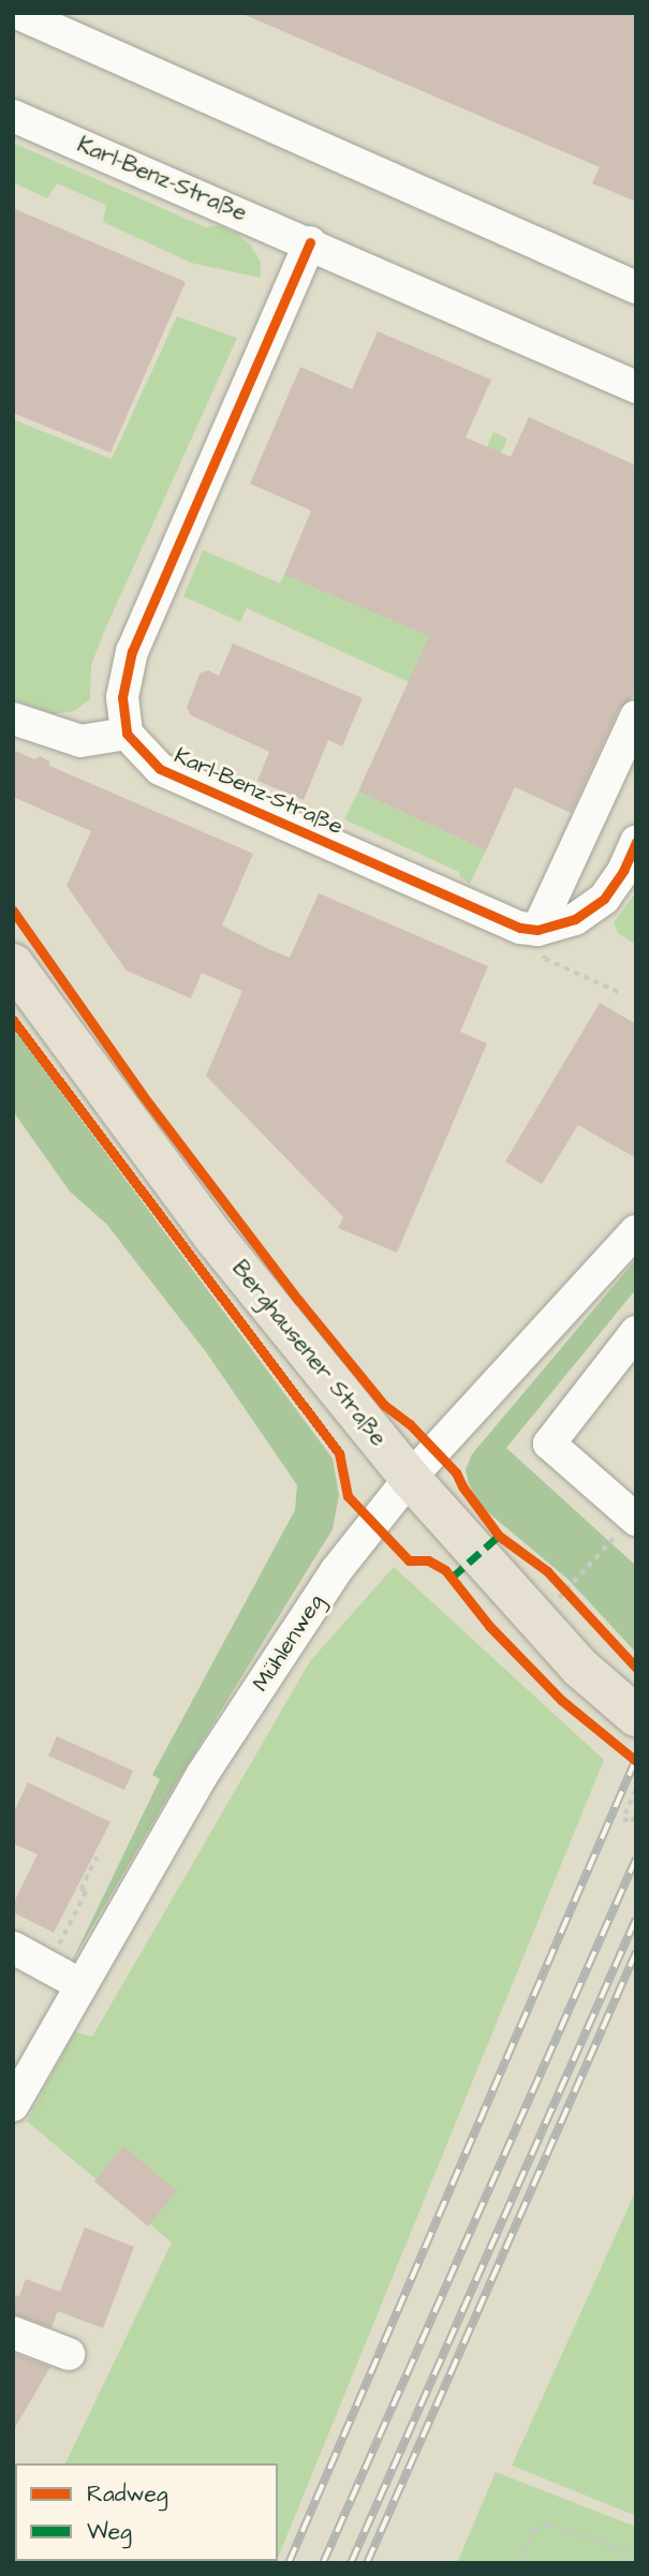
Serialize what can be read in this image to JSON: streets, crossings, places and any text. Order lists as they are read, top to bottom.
{
  "streets": {
    "main road": ["Berghausener Straße"],
    "street": ["Karl-Benz-Straße", "Mühlenweg"]
  },
  "crossings": [
    ["Berghausener Straße", "Mühlenweg"]
  ],
  "legend": ["Radweg", "Weg"]
}
